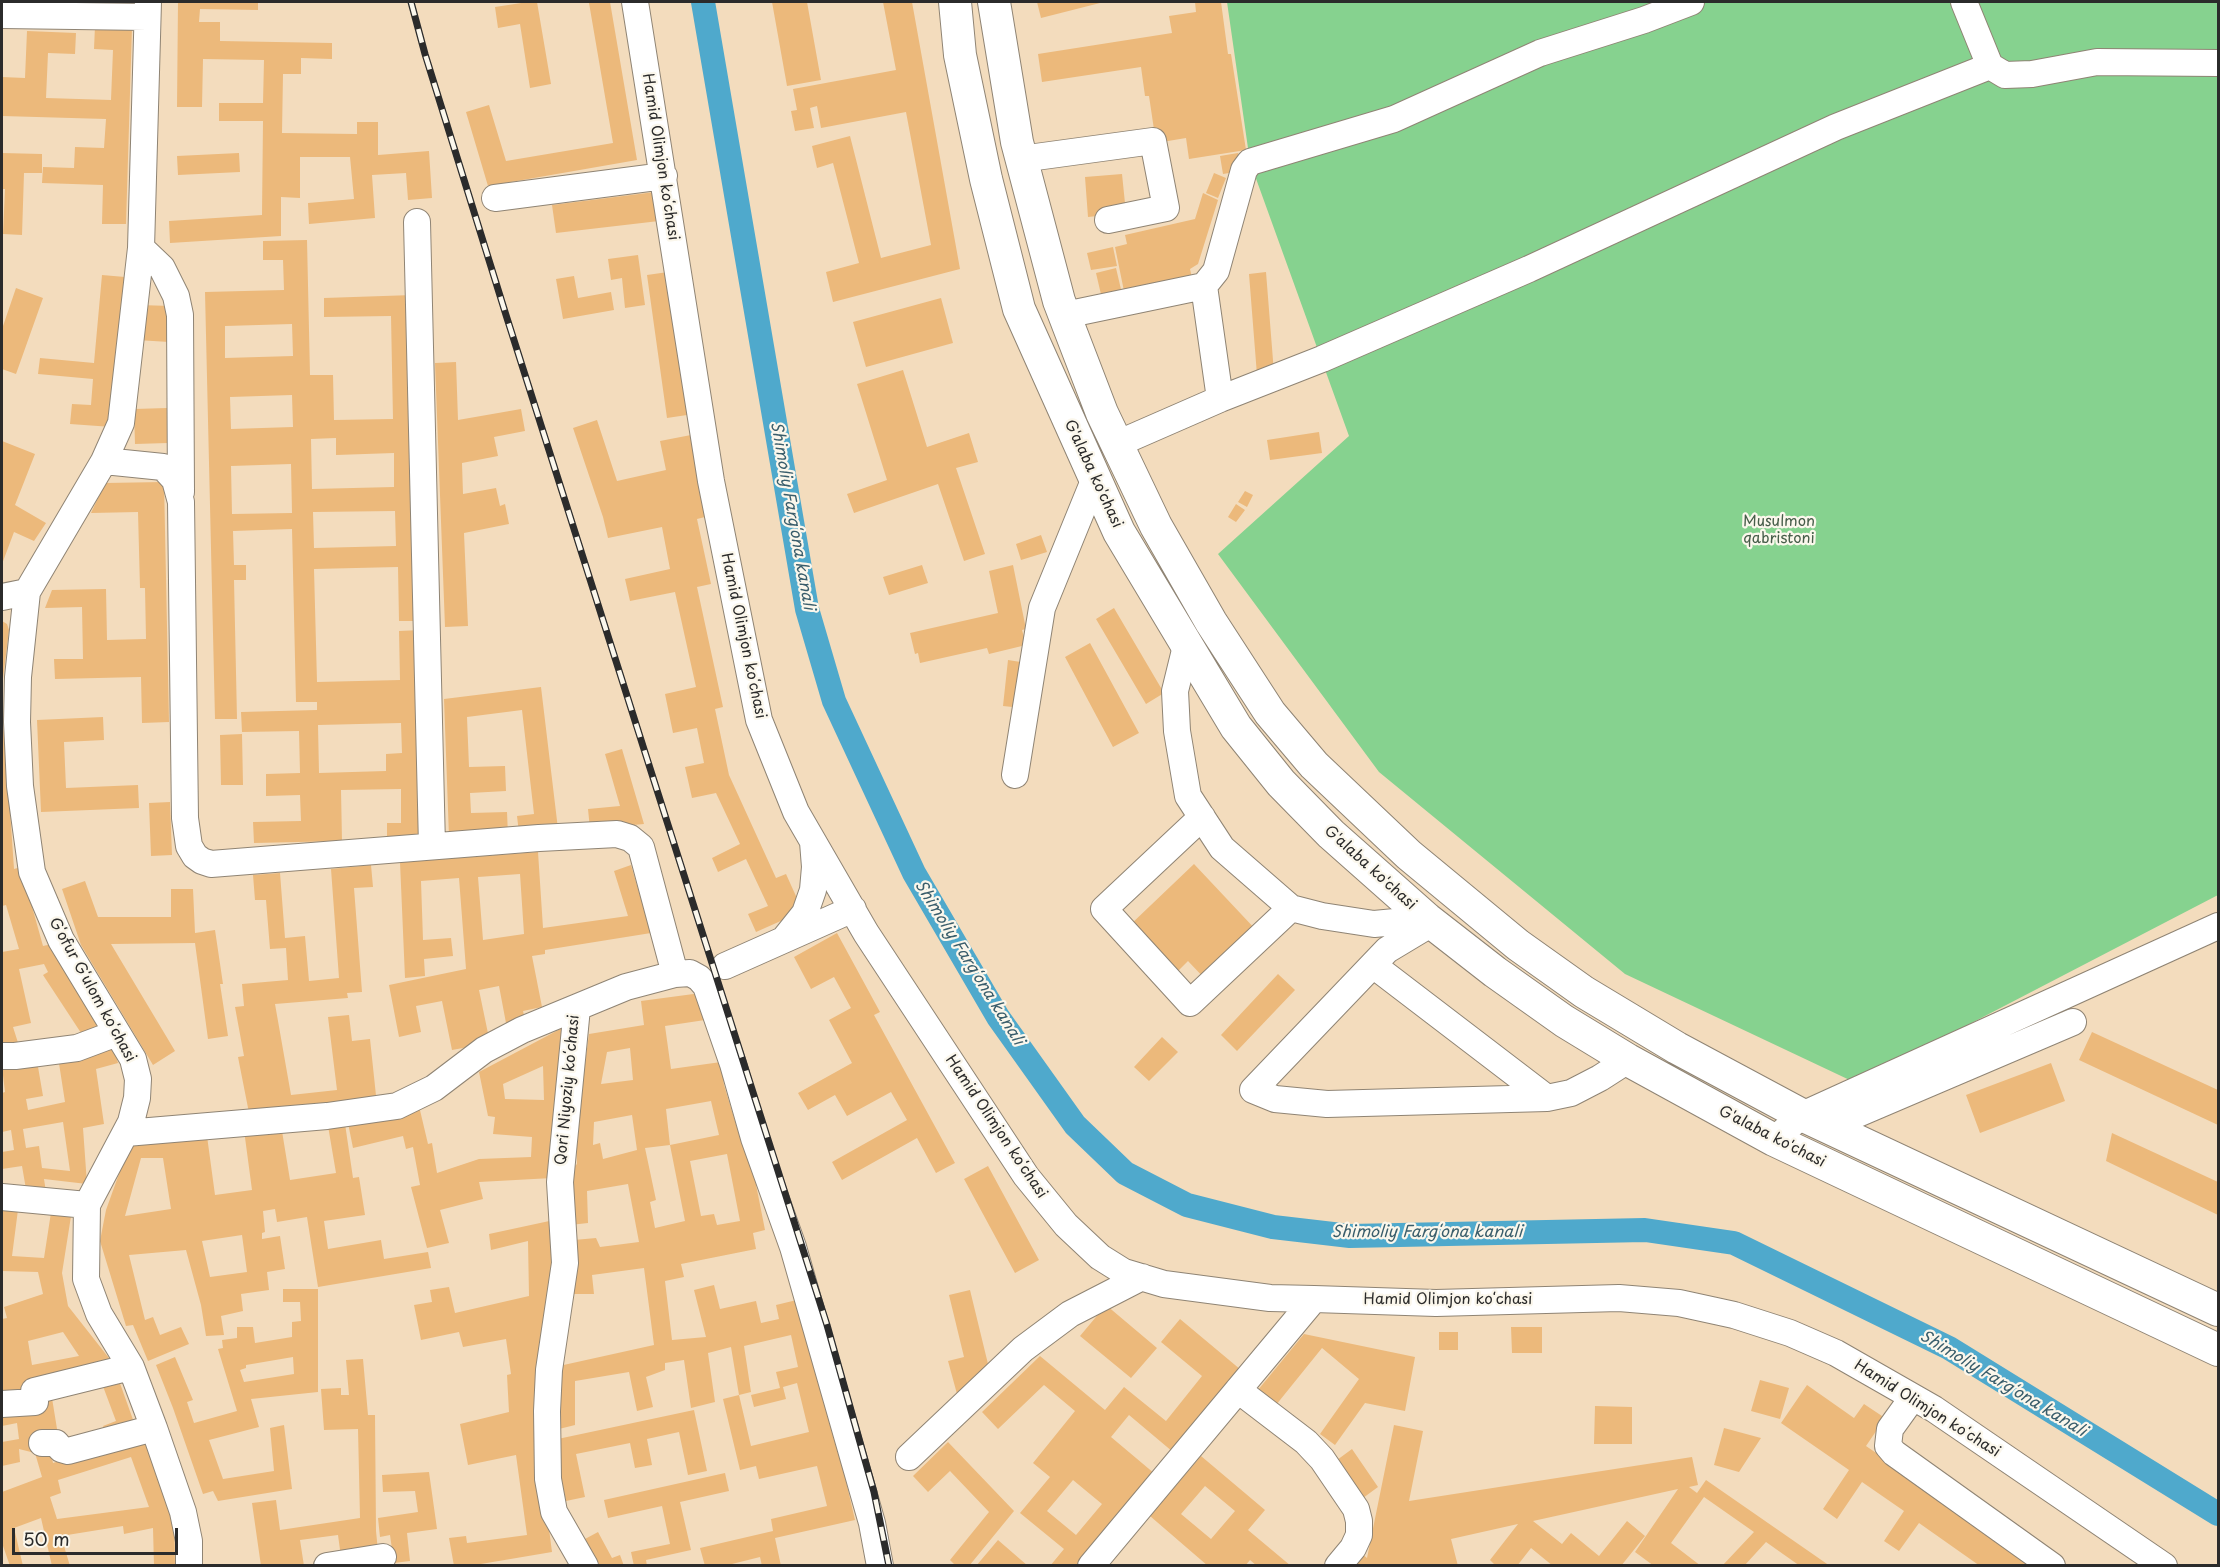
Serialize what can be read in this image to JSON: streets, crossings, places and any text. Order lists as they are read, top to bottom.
{
  "streets": {
    "main road": ["G'alaba ko'chasi"],
    "street": ["Hamid Olimjon koʻchasi", "Gʻofur Gʻulom koʻchasi", "Qori Niyoziy koʻchasi"]
  },
  "crossings": [
    ["Gʻofur Gʻulom koʻchasi", "Qori Niyoziy koʻchasi"]
  ],
  "water": ["Shimoliy Fargʻona kanali"],
  "parks": ["Musulmon qabristoni"],
  "scale_bar": "50 m"
}
